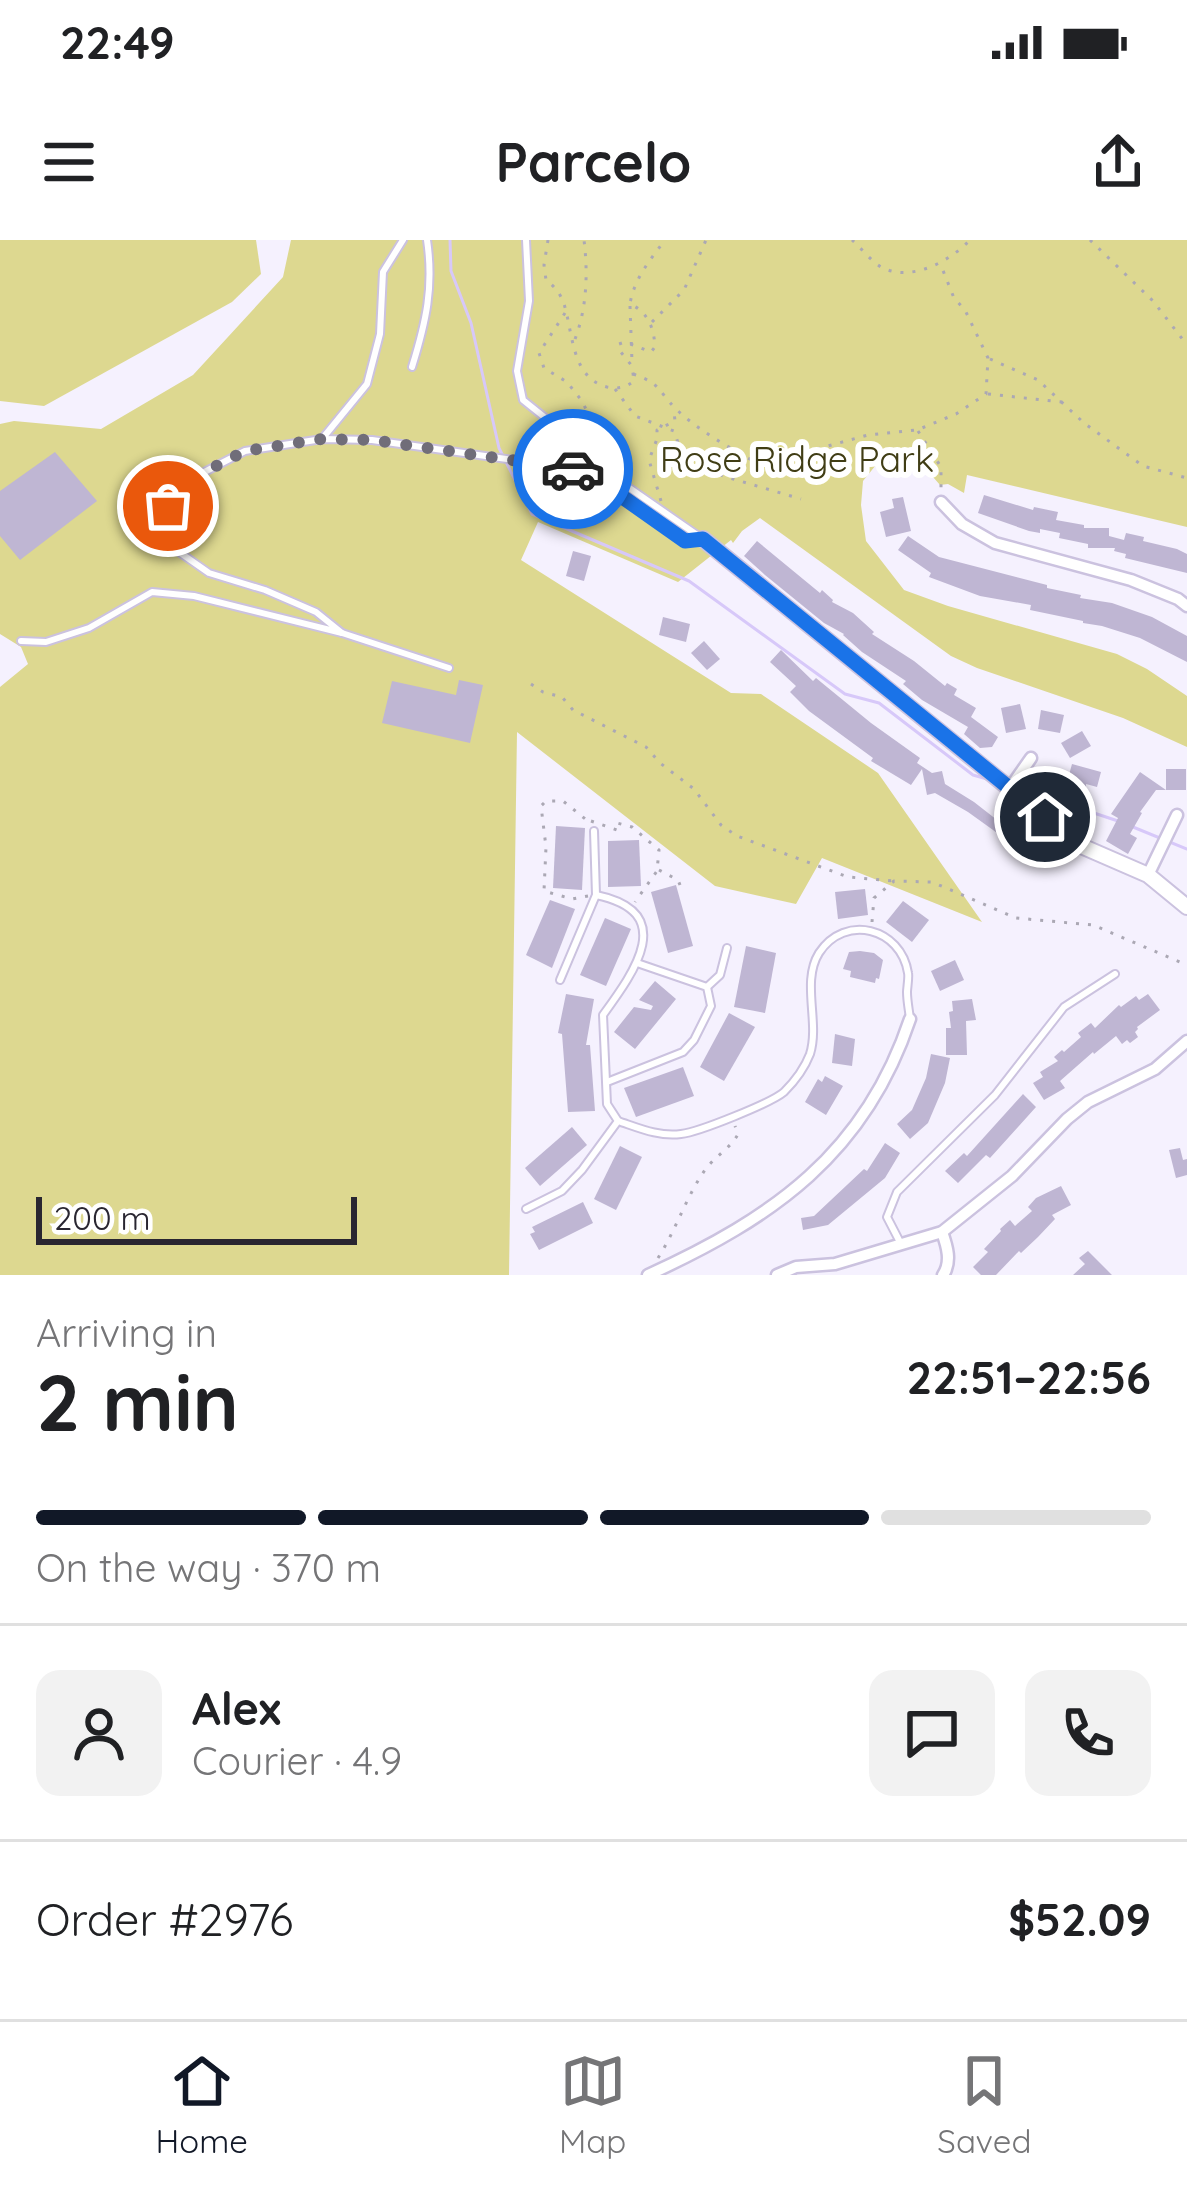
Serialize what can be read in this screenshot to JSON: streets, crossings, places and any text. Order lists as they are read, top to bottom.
{
  "parks": ["Rose Ridge Park"],
  "scale_bar": "200 m",
  "page": {
    "status": "22:49",
    "header": "Parcelo",
    "scale": "200 m",
    "heading": ["2 min", "Arriving in", "22:51–22:56"],
    "panel": [
      "Alex",
      "Courier · 4.9",
      "Order #2976",
      "$52.09"
    ],
    "bar": "On the way · 370 m",
    "tabs": ["Home", "Map", "Saved"]
  }
}
